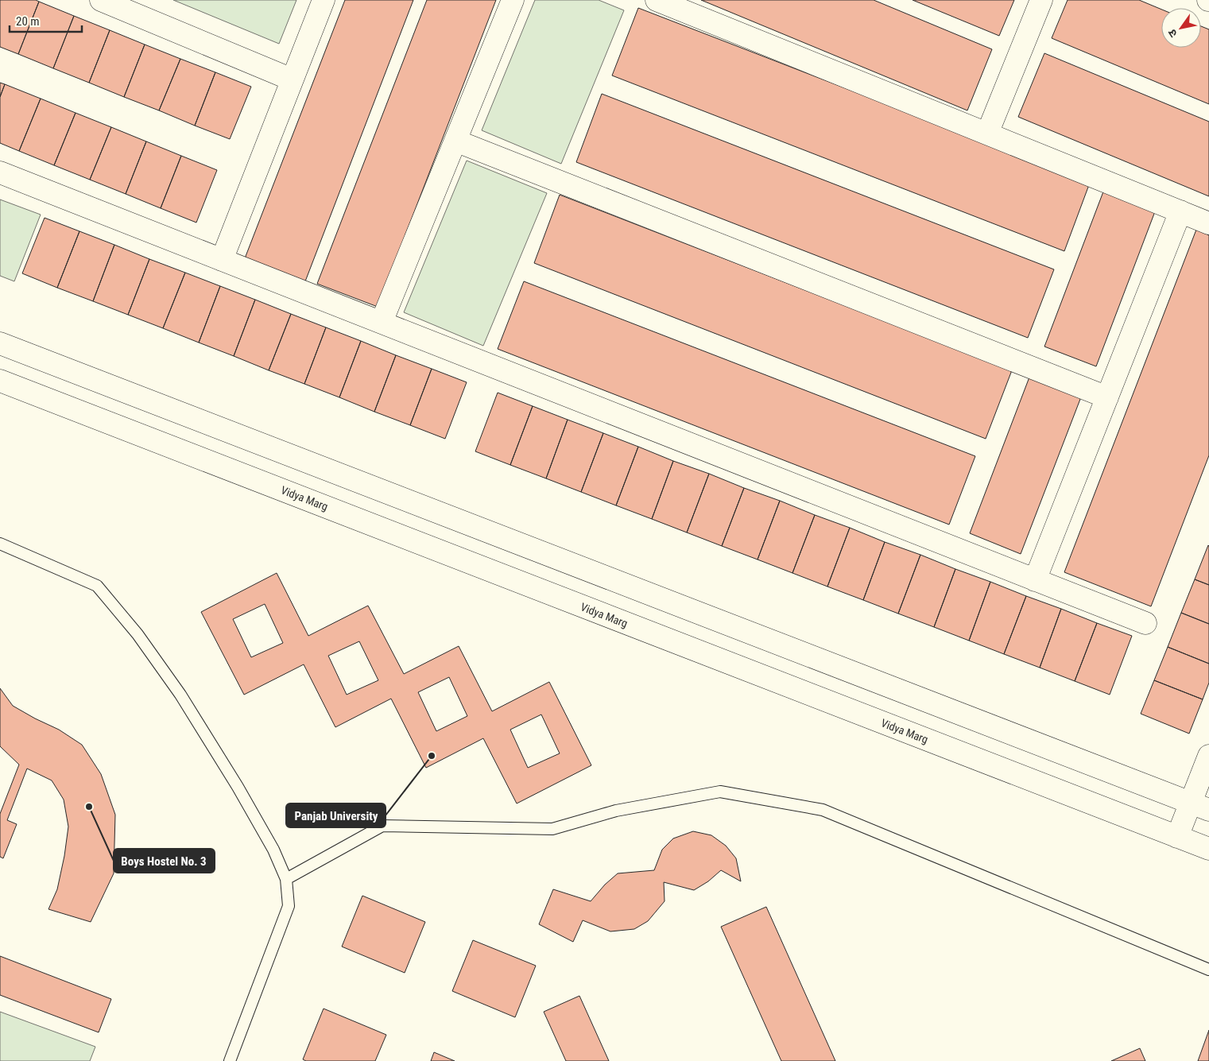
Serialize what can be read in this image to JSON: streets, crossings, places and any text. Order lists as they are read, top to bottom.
{
  "streets": {
    "street": ["Vidya Marg"]
  },
  "places": ["Panjab University", "Boys Hostel No. 3"],
  "scale_bar": "20 m",
  "north": "bottom left"
}
